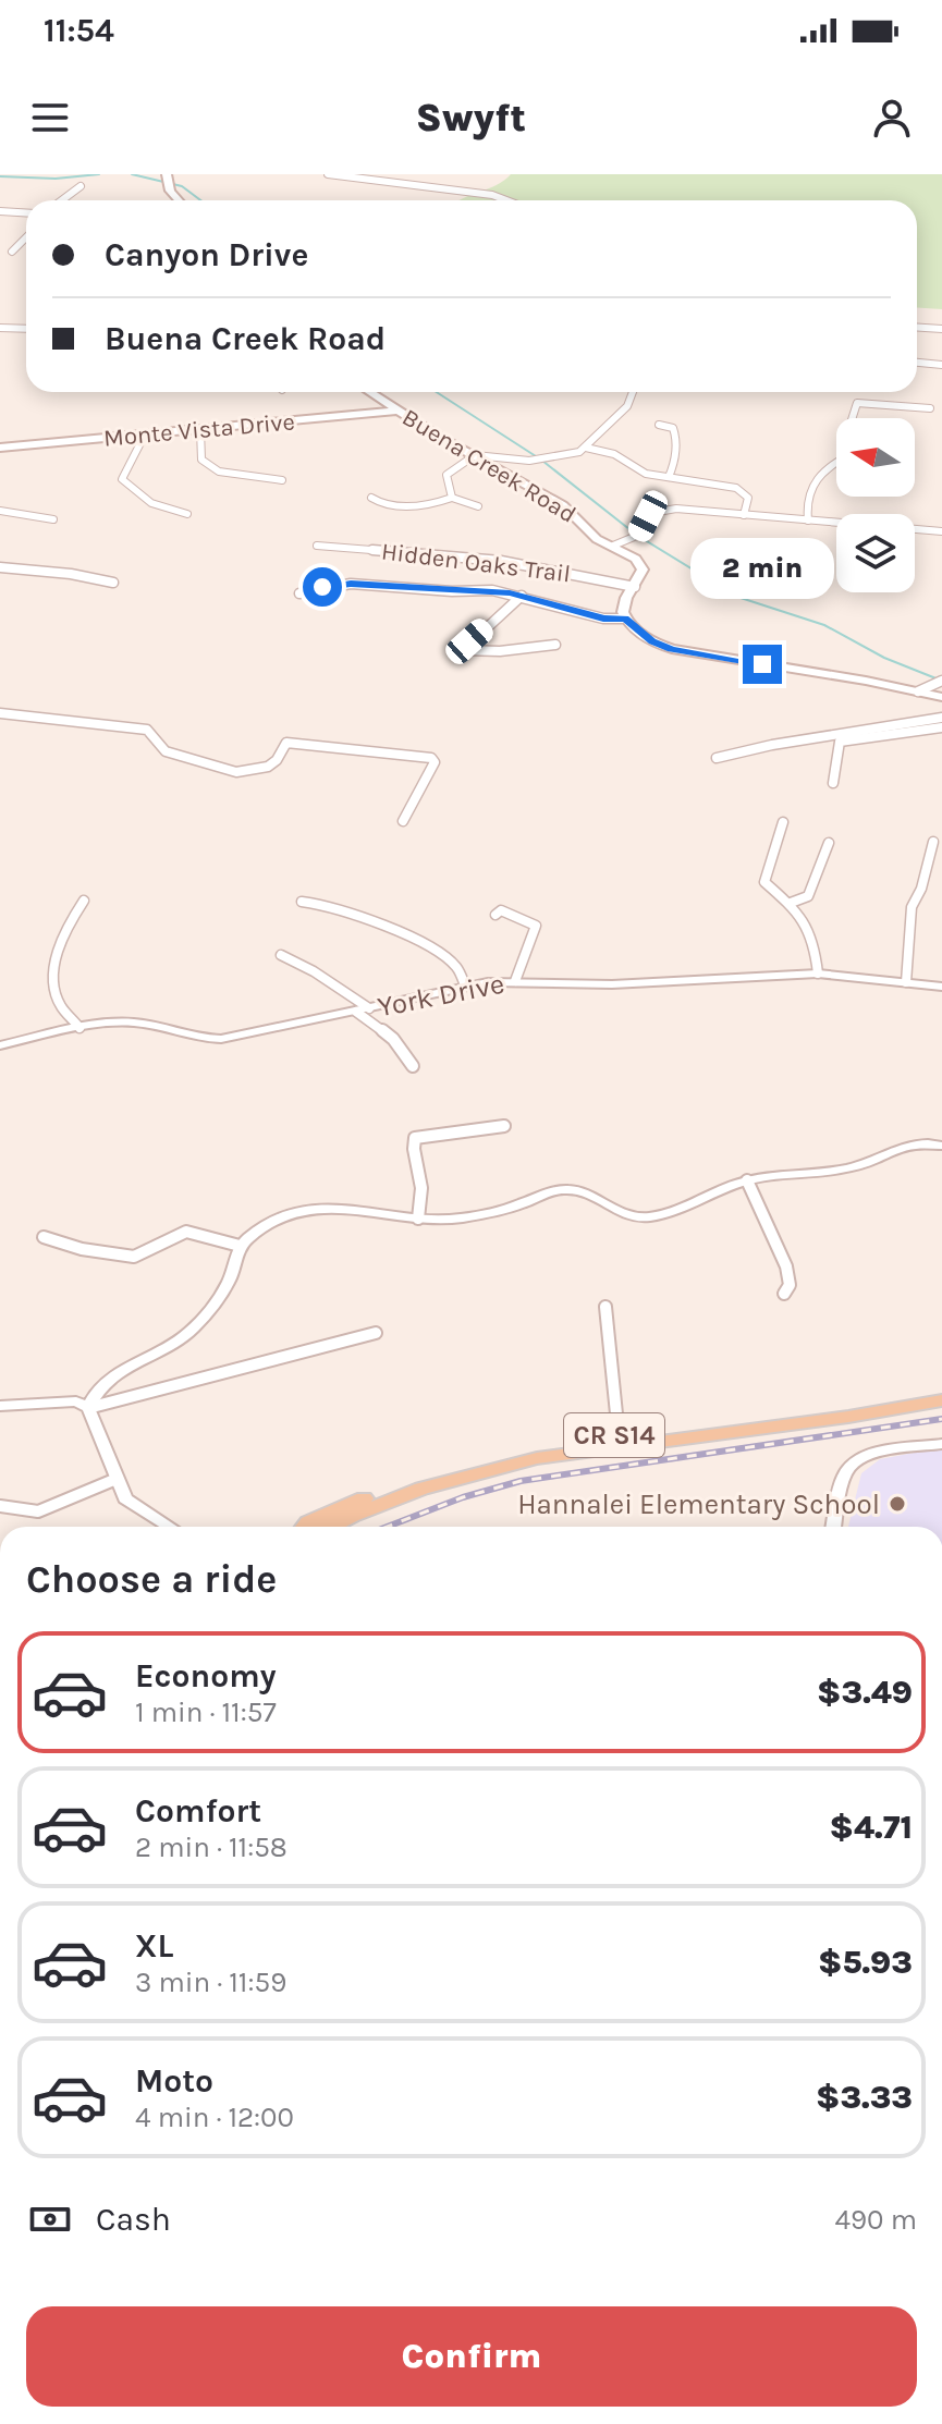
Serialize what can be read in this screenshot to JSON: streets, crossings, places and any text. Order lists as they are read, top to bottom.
{
  "streets": {
    "main road": ["Monte Vista Drive", "Buena Creek Road", "CR S14"],
    "street": ["Hidden Oaks Trail", "York Drive"]
  },
  "crossings": [
    ["Monte Vista Drive", "Buena Creek Road"],
    ["Buena Creek Road", "Hidden Oaks Trail"]
  ],
  "places": ["Hannalei Elementary School"],
  "north": "left",
  "page": {
    "status": "11:54",
    "header": "Swyft",
    "banner": ["Canyon Drive", "Buena Creek Road"],
    "bubble": "2 min",
    "heading": "Choose a ride",
    "list": [
      {
        "name": "Economy",
        "note": "1 min · 11:57",
        "value": "$3.49"
      },
      {
        "name": "Comfort",
        "note": "2 min · 11:58",
        "value": "$4.71"
      },
      {
        "name": "XL",
        "note": "3 min · 11:59",
        "value": "$5.93"
      },
      {
        "name": "Moto",
        "note": "4 min · 12:00",
        "value": "$3.33"
      }
    ],
    "pay": ["Cash", "490 m"],
    "buttons": "Confirm"
  }
}
